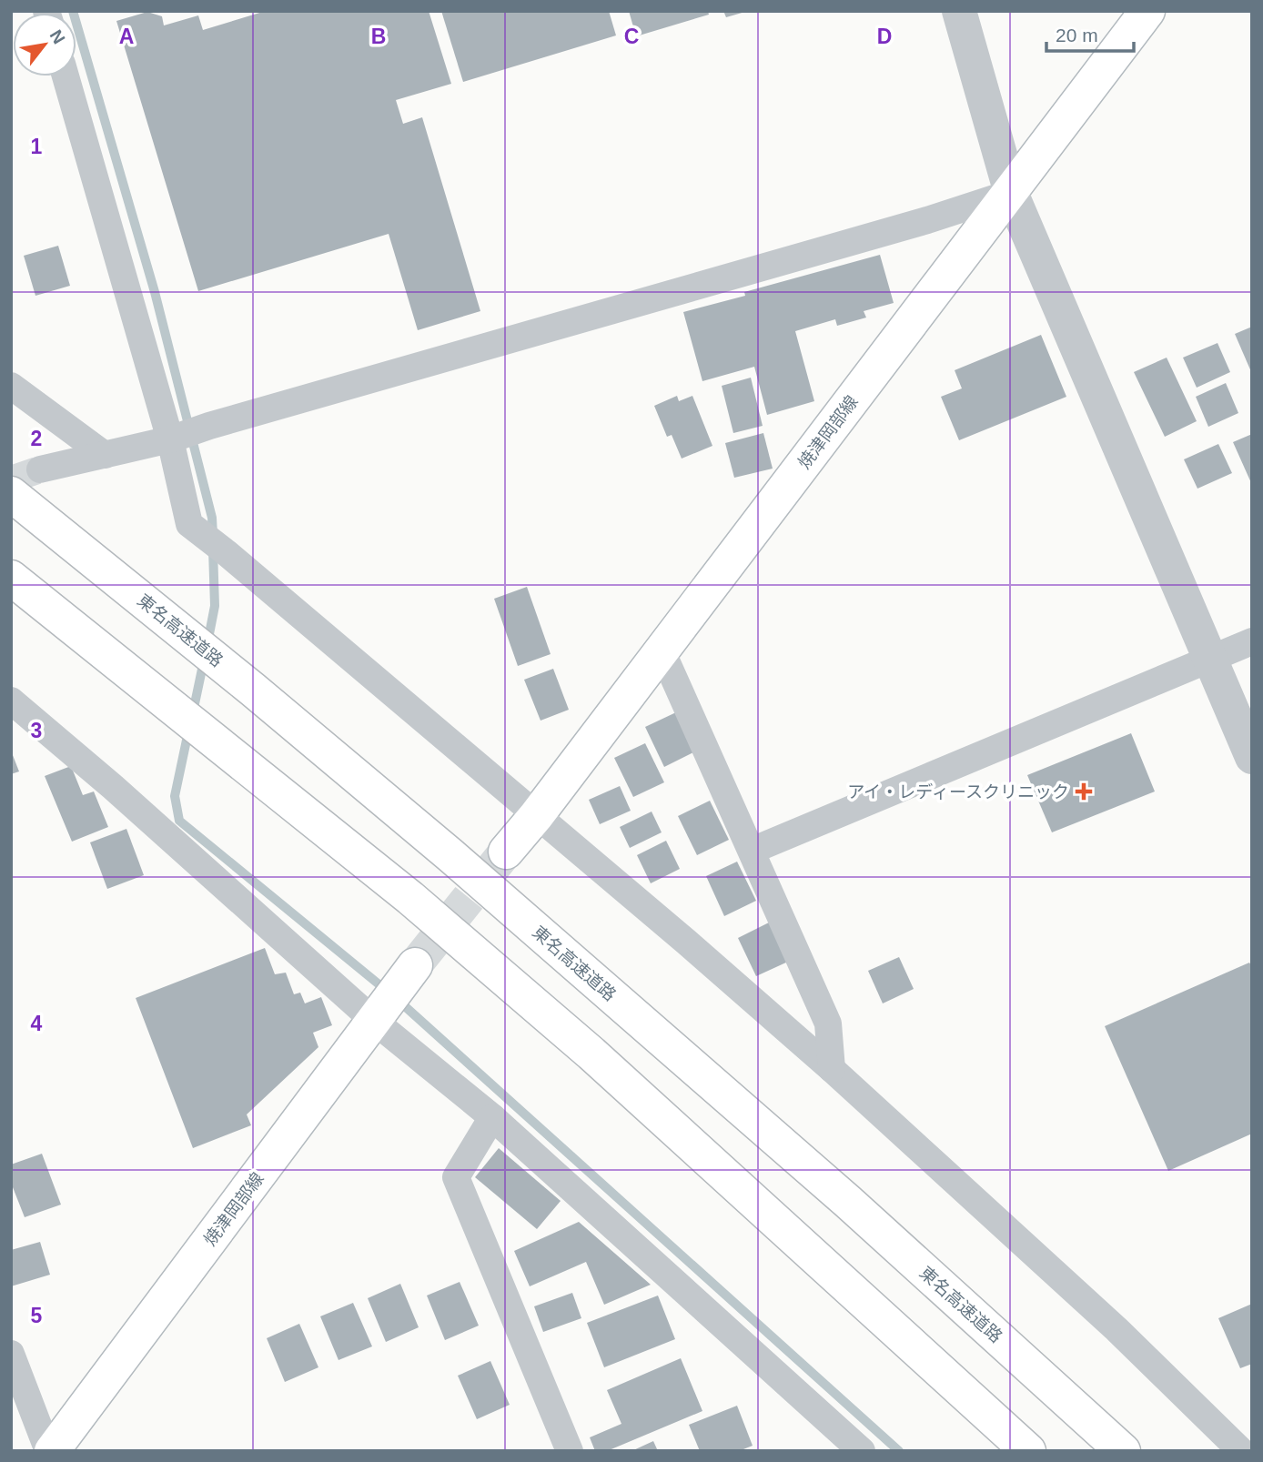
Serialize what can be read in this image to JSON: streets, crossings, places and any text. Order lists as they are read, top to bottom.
{
  "streets": {
    "main road": ["焼津岡部線", "東名高速道路"]
  },
  "places": {
    "health": ["アイ・レディースクリニック"]
  },
  "scale_bar": "20 m",
  "north": "top right",
  "grid": {
    "columns": [
      "A",
      "B",
      "C",
      "D"
    ],
    "rows": [
      "1",
      "2",
      "3",
      "4",
      "5"
    ]
  }
}
